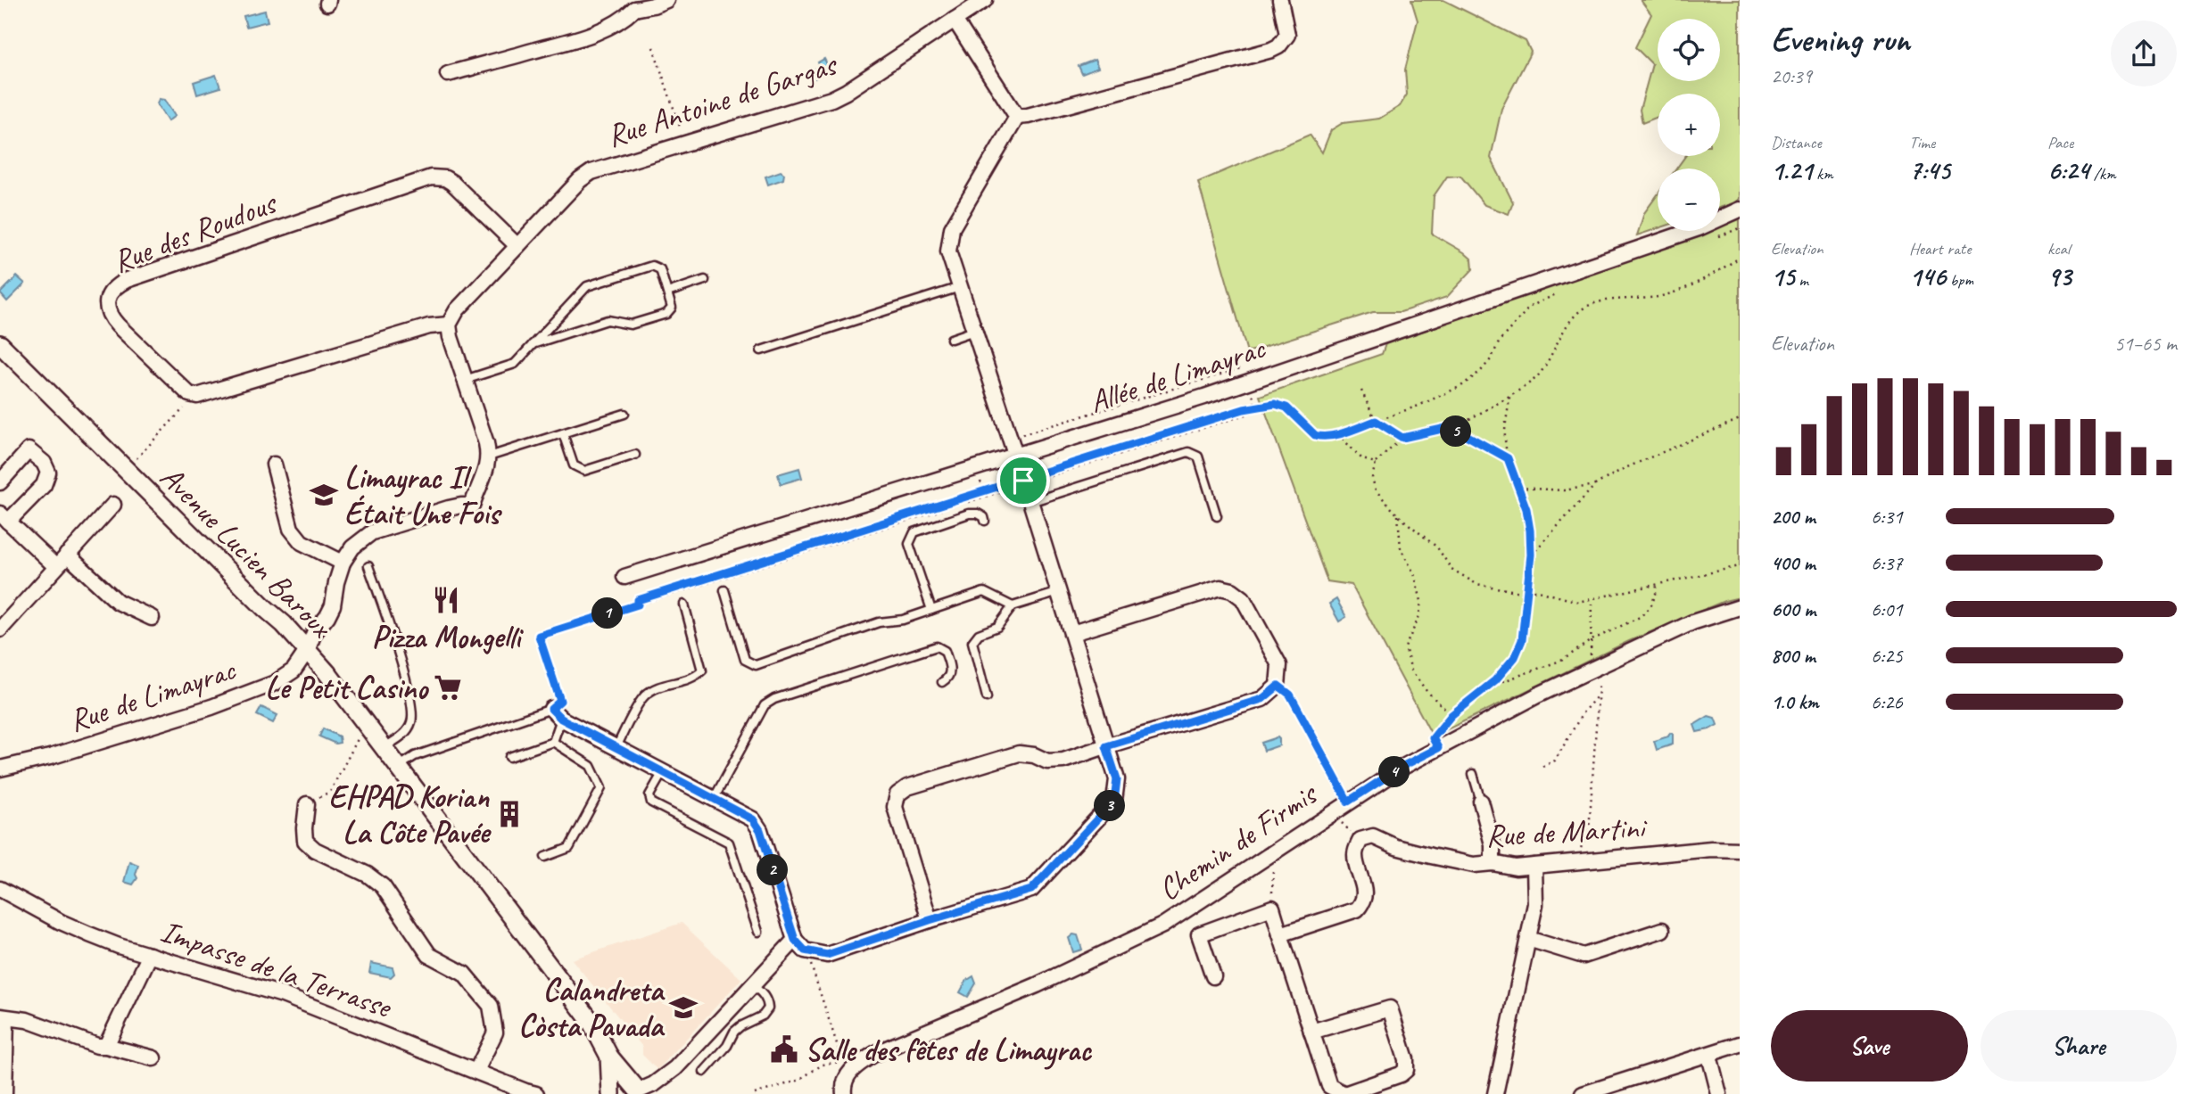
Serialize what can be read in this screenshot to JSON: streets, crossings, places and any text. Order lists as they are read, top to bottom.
{
  "streets": {
    "street": [
      "Rue Antoine de Gargas",
      "Rue des Roudous",
      "Allée de Limayrac",
      "Avenue Lucien Baroux",
      "Rue de Limayrac",
      "Rue de Martini",
      "Chemin de Firmis",
      "Impasse de la Terrasse"
    ]
  },
  "crossings": [
    ["Rue Antoine de Gargas", "Rue des Roudous"],
    ["Avenue Lucien Baroux", "Rue de Limayrac"]
  ],
  "places": {
    "school or university": ["Limayrac Il Était Une Fois", "Calandreta Còsta Pavada"],
    "restaurant": ["Pizza Mongelli"],
    "supermarket": ["Le Petit Casino"],
    "building": ["EHPAD Korian La Côte Pavée"],
    "public building": ["Salle des fêtes de Limayrac"]
  },
  "page": {
    "heading": ["Evening run", "20:39"],
    "map_buttons": ["+", "−"],
    "stats": [
      ["Distance", "1.21 km"],
      ["Time", "7:45"],
      ["Pace", "6:24 /km"],
      ["Elevation", "15 m"],
      ["Heart rate", "146 bpm"],
      ["kcal", "93"]
    ],
    "chart": ["Elevation", "51–65 m"],
    "pins": [
      "5",
      "1",
      "4",
      "3",
      "2"
    ],
    "list": [
      {
        "name": "200 m",
        "note": "6:31"
      },
      {
        "name": "400 m",
        "note": "6:37"
      },
      {
        "name": "600 m",
        "note": "6:01"
      },
      {
        "name": "800 m",
        "note": "6:25"
      },
      {
        "name": "1.0 km",
        "note": "6:26"
      }
    ],
    "buttons": ["Save", "Share"]
  }
}
